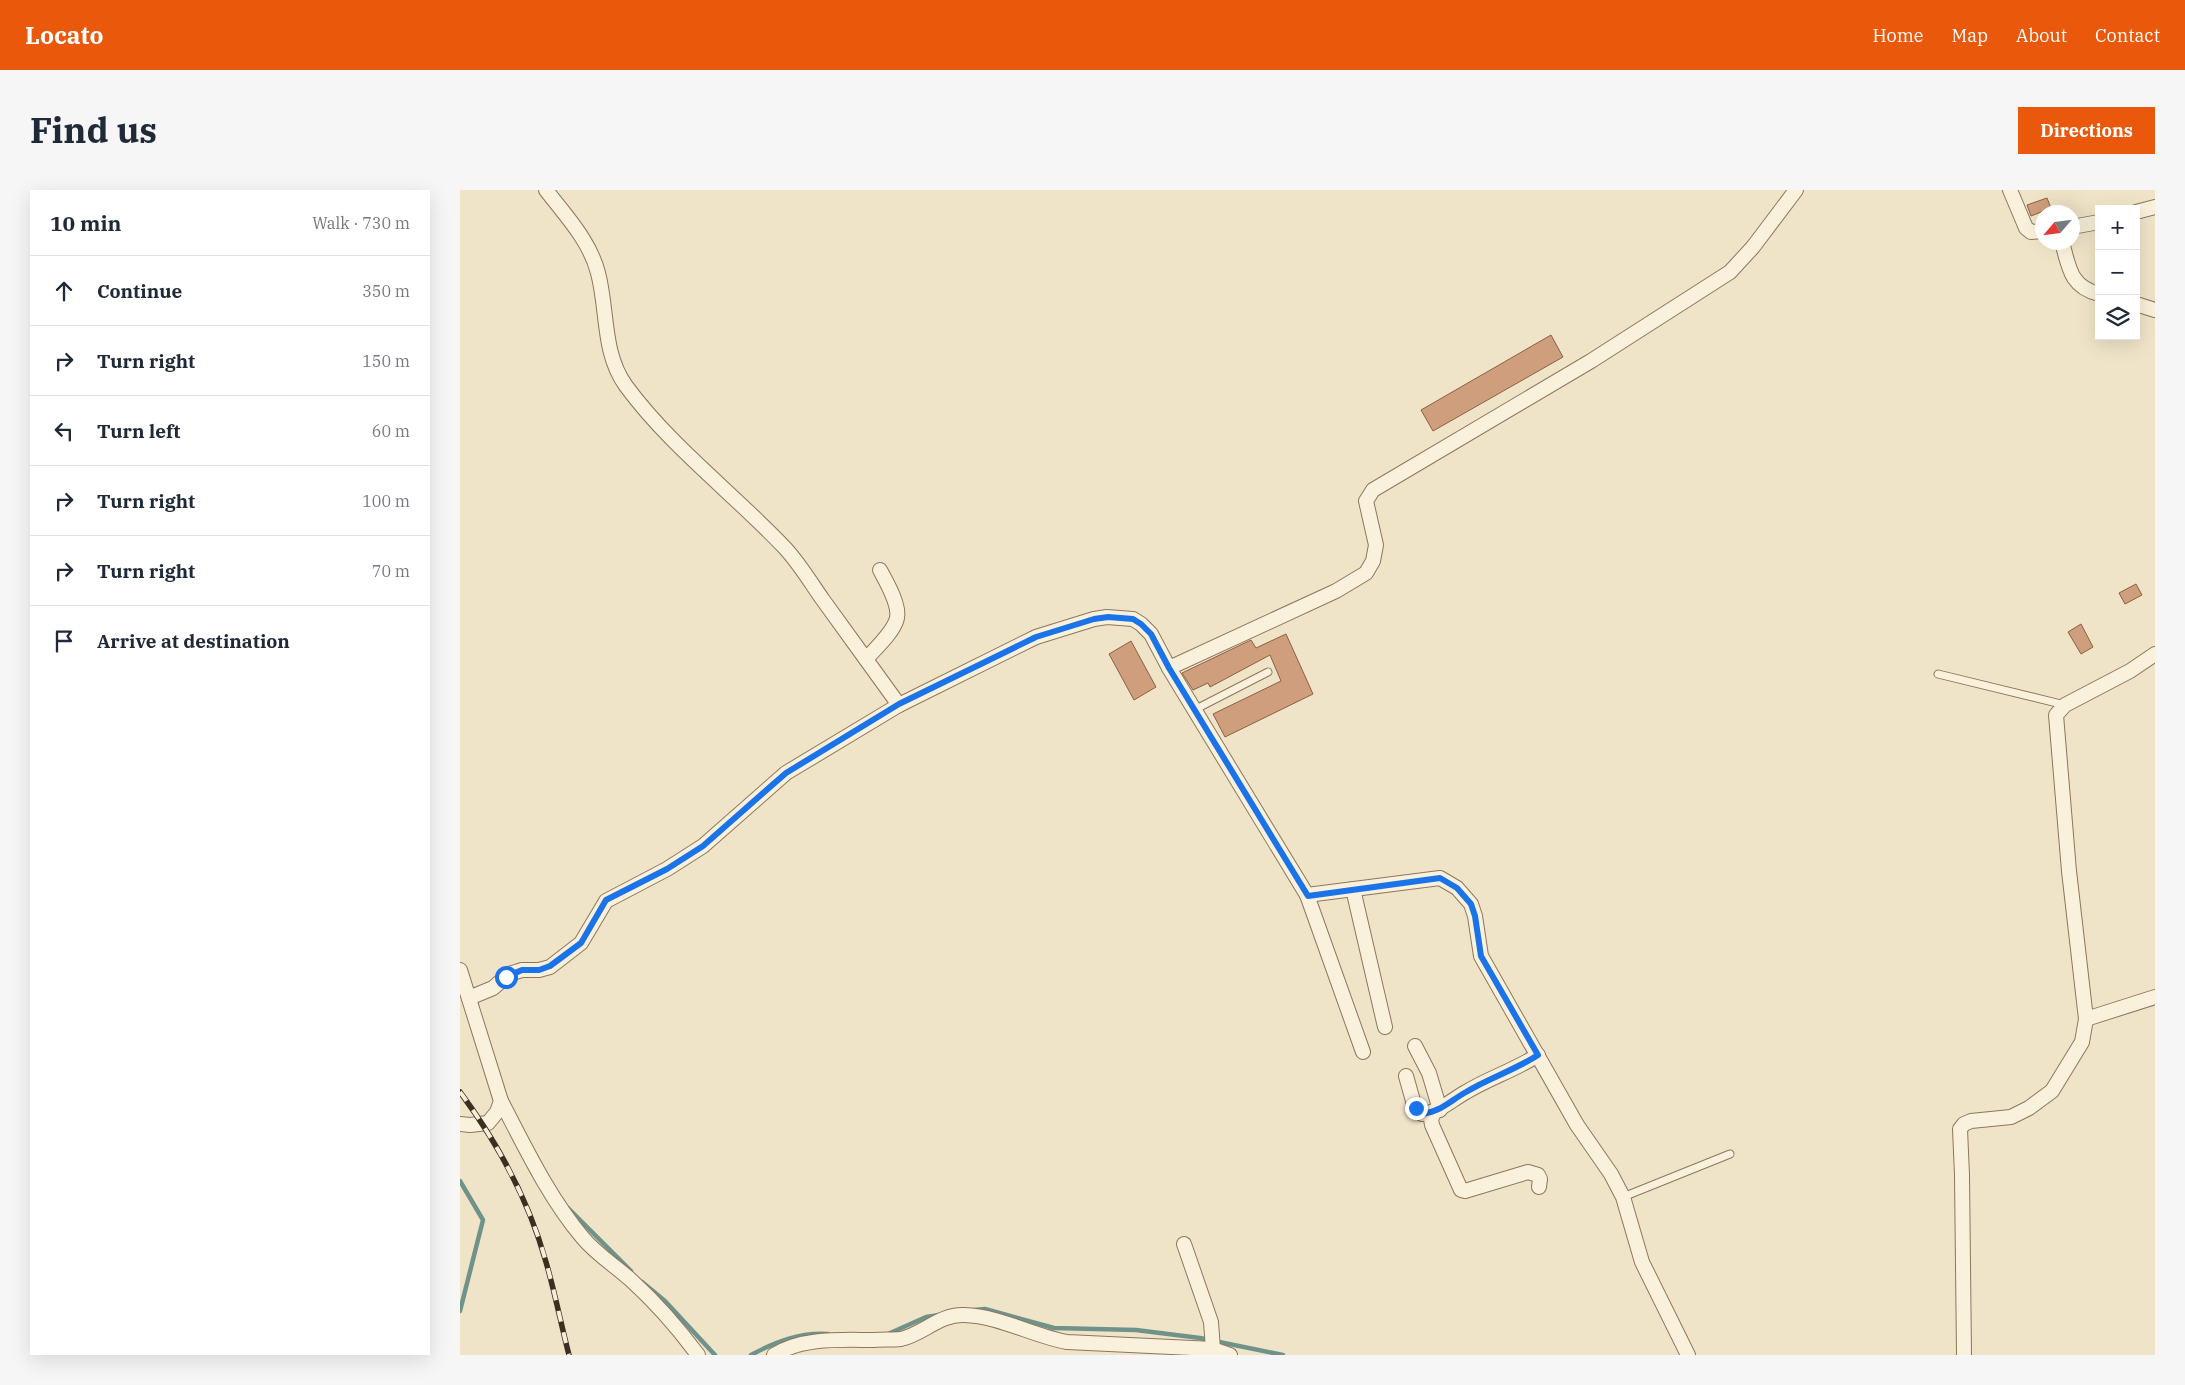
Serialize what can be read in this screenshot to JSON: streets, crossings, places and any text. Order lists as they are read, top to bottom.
{
  "north": "bottom left",
  "page": {
    "header": "Locato",
    "nav": [
      "Home",
      "Map",
      "About",
      "Contact"
    ],
    "title": "Find us",
    "buttons": "Directions",
    "heading": ["10 min", "Walk · 730 m"],
    "map_buttons": ["+", "−"],
    "list": [
      ["Continue", "350 m"],
      ["Turn right", "150 m"],
      ["Turn left", "60 m"],
      ["Turn right", "100 m"],
      ["Turn right", "70 m"],
      "Arrive at destination"
    ]
  }
}
